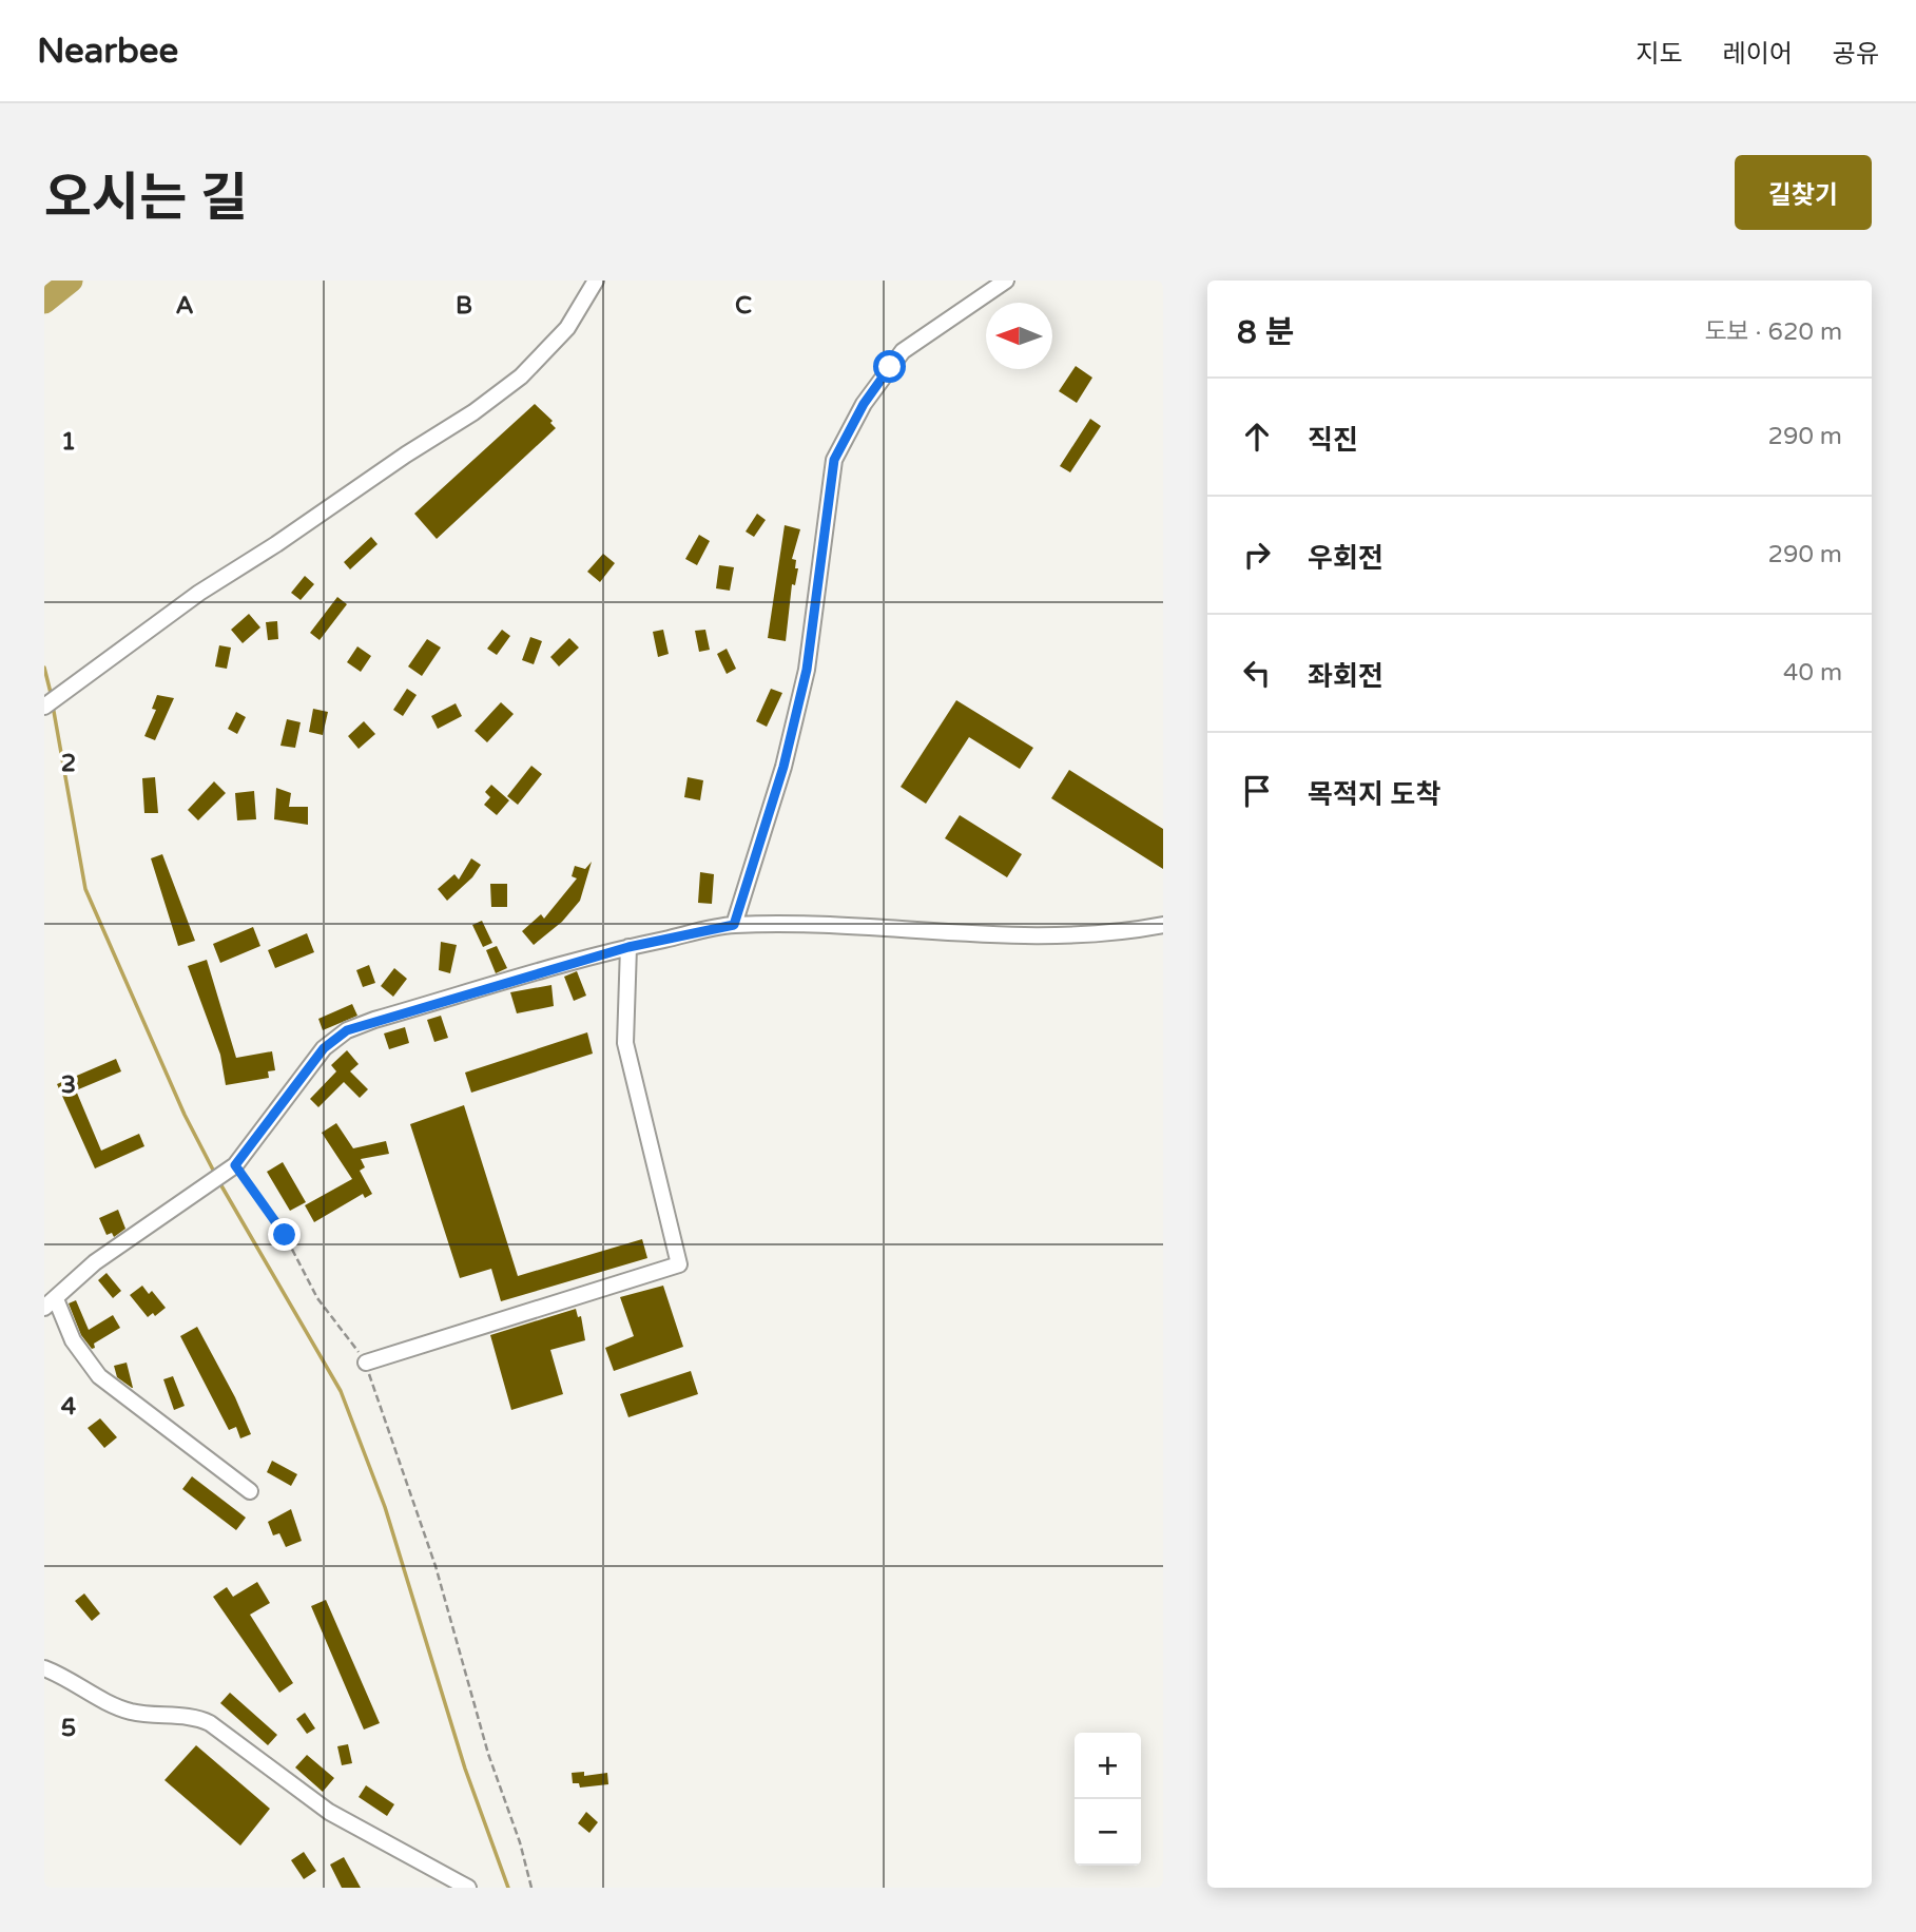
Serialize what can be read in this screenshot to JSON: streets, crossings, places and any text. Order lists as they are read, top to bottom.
{
  "north": "left",
  "page": {
    "header": "Nearbee",
    "nav": ["지도", "레이어", "공유"],
    "title": "오시는 길",
    "buttons": "길찾기",
    "heading": ["8 분", "도보 · 620 m"],
    "list": [
      ["직진", "290 m"],
      ["우회전", "290 m"],
      ["좌회전", "40 m"],
      "목적지 도착"
    ],
    "map_buttons": ["+", "−"]
  },
  "grid": {
    "columns": ["A", "B", "C"],
    "rows": [
      "1",
      "2",
      "3",
      "4",
      "5"
    ]
  }
}
